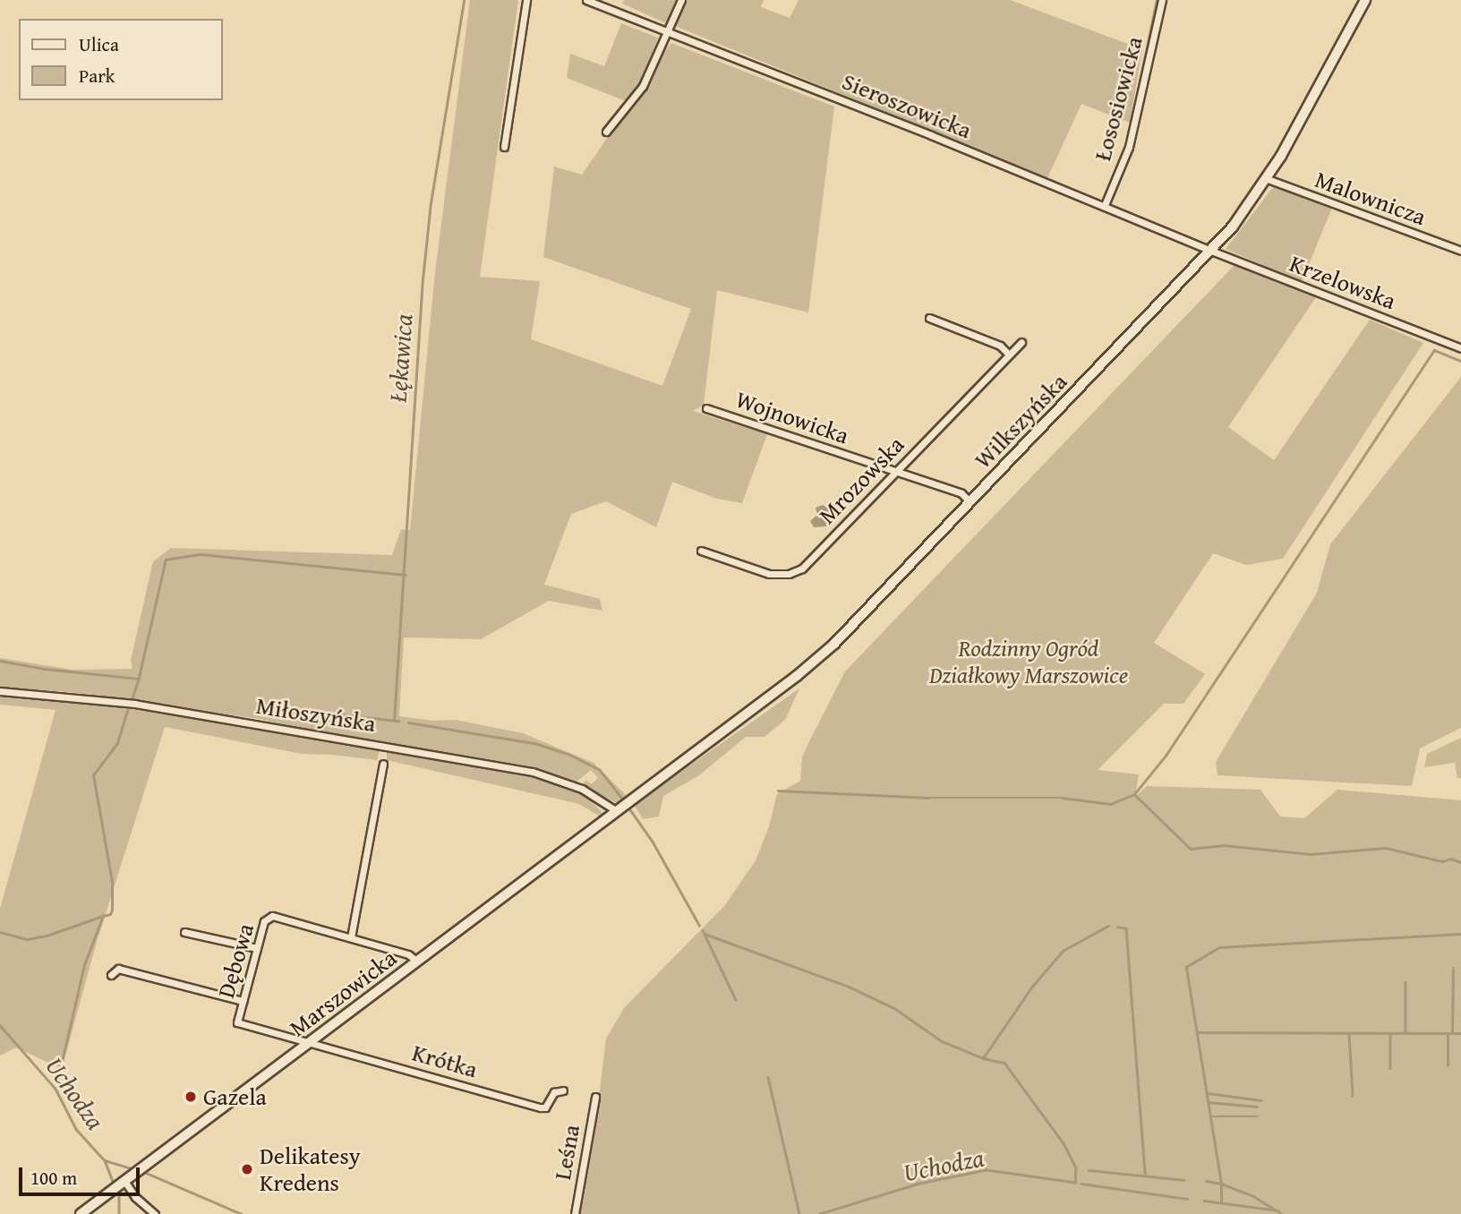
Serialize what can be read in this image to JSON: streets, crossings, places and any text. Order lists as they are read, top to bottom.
{
  "streets": {
    "street": [
      "Łososiowicka",
      "Sieroszowicka",
      "Malownicza",
      "Krzelowska",
      "Wojnowicka",
      "Wilkszyńska",
      "Mrozowska",
      "Miłoszyńska",
      "Dębowa",
      "Marszowicka",
      "Krótka",
      "Leśna"
    ]
  },
  "crossings": [
    ["Łososiowicka", "Sieroszowicka"],
    ["Sieroszowicka", "Krzelowska"],
    ["Sieroszowicka", "Wilkszyńska"],
    ["Malownicza", "Wilkszyńska"],
    ["Krzelowska", "Wilkszyńska"],
    ["Wojnowicka", "Wilkszyńska"],
    ["Wojnowicka", "Mrozowska"],
    ["Wilkszyńska", "Marszowicka"],
    ["Miłoszyńska", "Marszowicka"],
    ["Dębowa", "Marszowicka"],
    ["Dębowa", "Krótka"],
    ["Marszowicka", "Krótka"]
  ],
  "water": ["Łękawica", "Uchodza"],
  "parks": ["Rodzinny Ogród Działkowy Marszowice"],
  "places": ["Gazela", "Delikatesy Kredens"],
  "legend": ["Ulica", "Park"],
  "scale_bar": "100 m"
}
